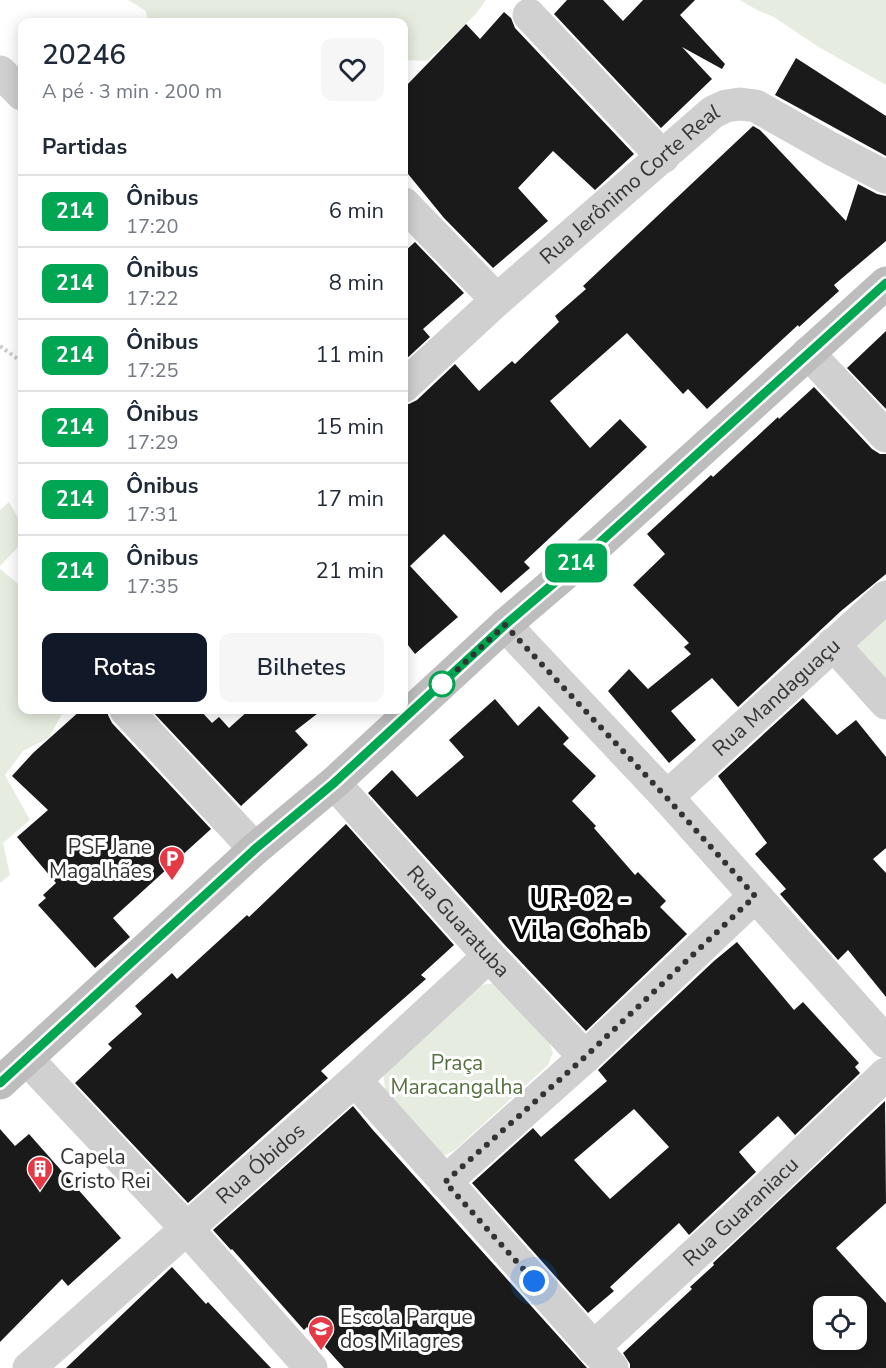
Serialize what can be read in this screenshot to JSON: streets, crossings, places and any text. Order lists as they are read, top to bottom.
{
  "streets": {
    "street": [
      "Rua Jerônimo Corte Real",
      "Rua Mandaguaçu",
      "Rua Guaratuba",
      "Rua Óbidos",
      "Rua Guaraniacu"
    ]
  },
  "crossings": [
    ["Rua Guaratuba", "Rua Óbidos"]
  ],
  "districts": ["UR-02 - Vila Cohab"],
  "parks": ["Praça Maracangalha"],
  "places": {
    "parking": ["PSF Jane Magalhães"],
    "building": ["Capela Cristo Rei"],
    "school or university": ["Escola Parque dos Milagres"]
  },
  "lines": ["bus line 214"],
  "page": {
    "on_map": "214",
    "heading": [
      ["20246", "A pé · 3 min · 200 m"],
      "Partidas"
    ],
    "list": [
      {
        "mark": "214",
        "name": "Ônibus",
        "note": "17:20",
        "value": "6 min"
      },
      {
        "mark": "214",
        "name": "Ônibus",
        "note": "17:22",
        "value": "8 min"
      },
      {
        "mark": "214",
        "name": "Ônibus",
        "note": "17:25",
        "value": "11 min"
      },
      {
        "mark": "214",
        "name": "Ônibus",
        "note": "17:29",
        "value": "15 min"
      },
      {
        "mark": "214",
        "name": "Ônibus",
        "note": "17:31",
        "value": "17 min"
      },
      {
        "mark": "214",
        "name": "Ônibus",
        "note": "17:35",
        "value": "21 min"
      }
    ],
    "buttons": ["Rotas", "Bilhetes"]
  }
}
